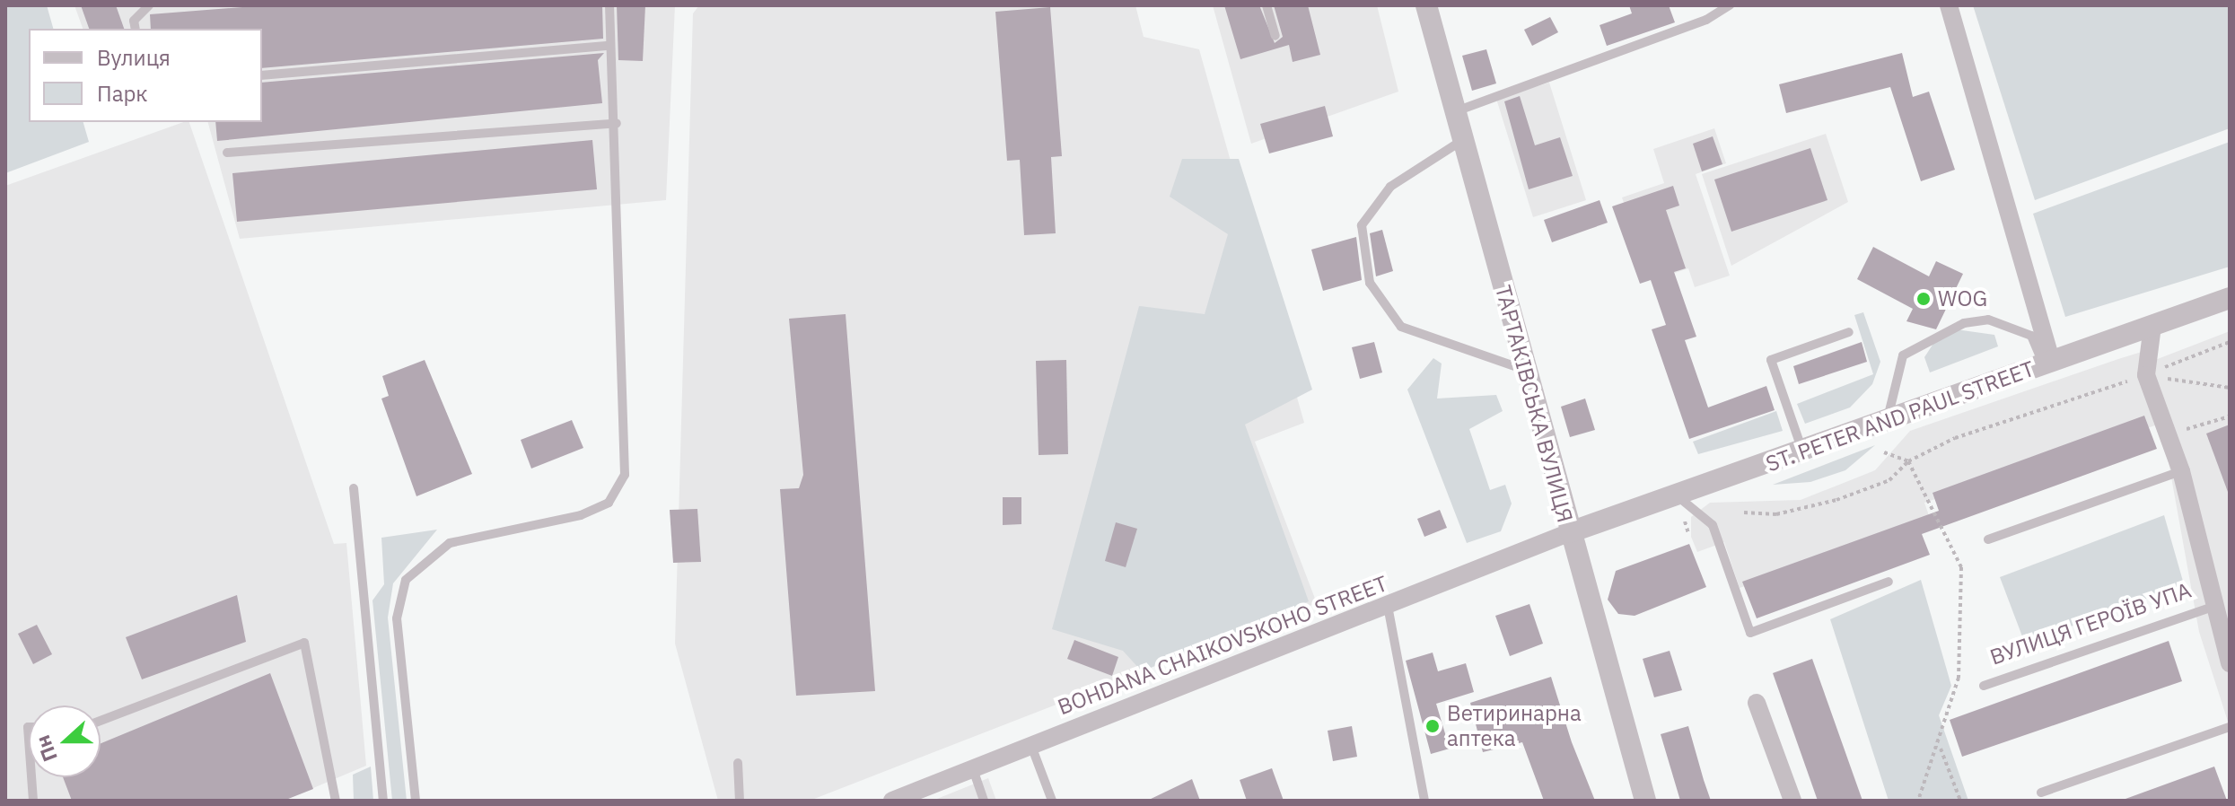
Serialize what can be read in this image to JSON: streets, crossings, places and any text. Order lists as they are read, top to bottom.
{
  "streets": {
    "street": [
      "ТАРТАКІВСЬКА ВУЛИЦЯ",
      "ST. PETER AND PAUL STREET",
      "ВУЛИЦЯ ГЕРОЇВ УПА",
      "BOHDANA CHAIKOVSKOHO STREET"
    ]
  },
  "crossings": [
    ["ТАРТАКІВСЬКА ВУЛИЦЯ", "ST. PETER AND PAUL STREET"],
    ["ТАРТАКІВСЬКА ВУЛИЦЯ", "BOHDANA CHAIKOVSKOHO STREET"],
    ["ST. PETER AND PAUL STREET", "ВУЛИЦЯ ГЕРОЇВ УПА"],
    ["ST. PETER AND PAUL STREET", "BOHDANA CHAIKOVSKOHO STREET"]
  ],
  "places": ["WOG", "Ветиринарна аптека"],
  "legend": ["Вулиця", "Парк"],
  "north": "left"
}
